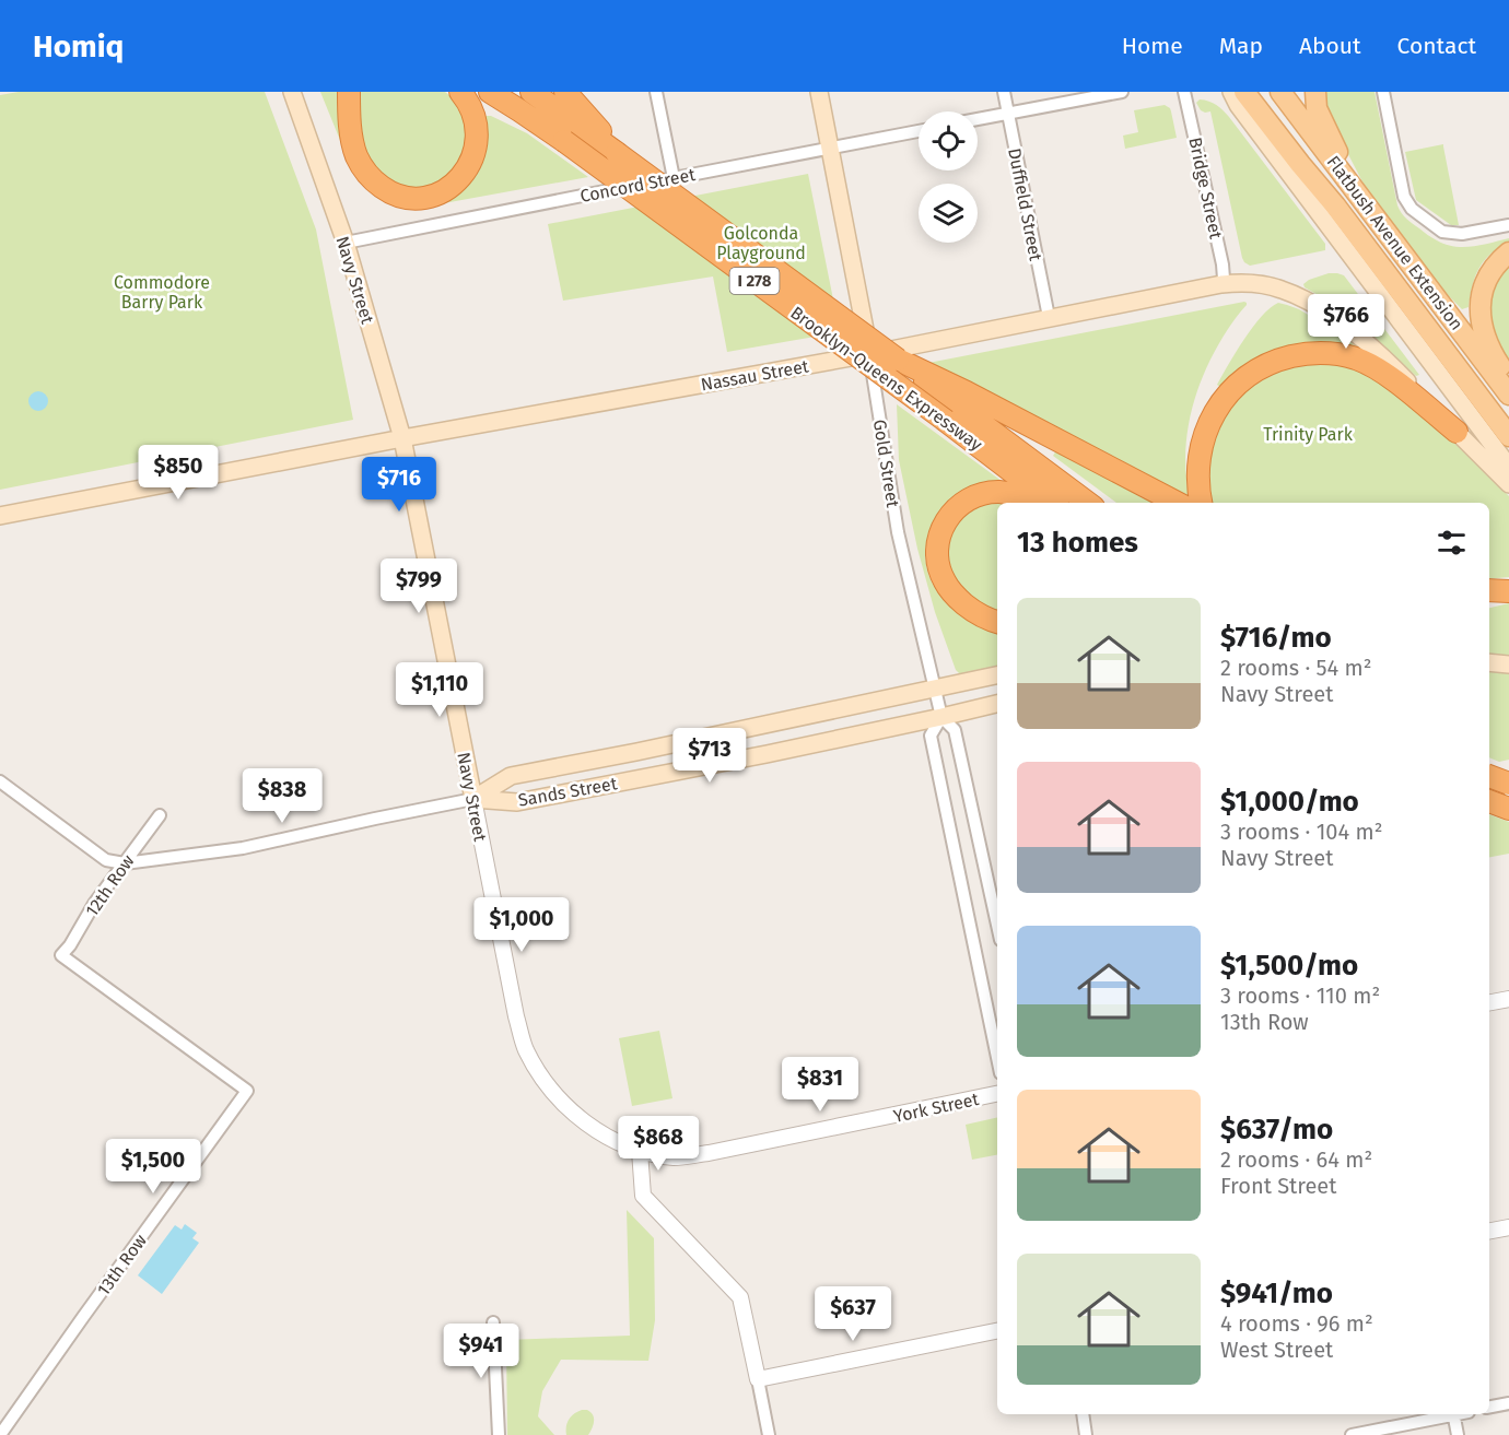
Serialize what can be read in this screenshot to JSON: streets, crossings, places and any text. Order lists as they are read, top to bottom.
{
  "streets": {
    "highway": ["I 278", "Brooklyn-Queens Expressway"],
    "main road": [
      "Flatbush Avenue Extension",
      "Navy Street",
      "Nassau Street",
      "Gold Street",
      "Sands Street"
    ],
    "street": [
      "Concord Street",
      "Bridge Street",
      "Duffield Street",
      "12th Row",
      "York Street",
      "13th Row"
    ]
  },
  "crossings": [
    ["Concord Street", "Navy Street"],
    ["Concord Street", "Gold Street"],
    ["Bridge Street", "Nassau Street"],
    ["Duffield Street", "Nassau Street"],
    ["Navy Street", "Nassau Street"],
    ["Navy Street", "Sands Street"],
    ["Navy Street", "York Street"],
    ["Nassau Street", "Gold Street"],
    ["Gold Street", "Sands Street"],
    ["12th Row", "13th Row"]
  ],
  "parks": ["Golconda Playground", "Commodore Barry Park", "Trinity Park"],
  "page": {
    "header": "Homiq",
    "nav": [
      "Home",
      "Map",
      "About",
      "Contact"
    ],
    "price": [
      "$766",
      "$850",
      "$716",
      "$799",
      "$1,110",
      "$713",
      "$838",
      "$1,000",
      "$831",
      "$868",
      "$1,500",
      "$637",
      "$941"
    ],
    "heading": "13 homes",
    "list": [
      {
        "name": "$716/mo",
        "note": "2 rooms · 54 m² · Navy Street"
      },
      {
        "name": "$1,000/mo",
        "note": "3 rooms · 104 m² · Navy Street"
      },
      {
        "name": "$1,500/mo",
        "note": "3 rooms · 110 m² · 13th Row"
      },
      {
        "name": "$637/mo",
        "note": "2 rooms · 64 m² · Front Street"
      },
      {
        "name": "$941/mo",
        "note": "4 rooms · 96 m² · West Street"
      }
    ]
  }
}
